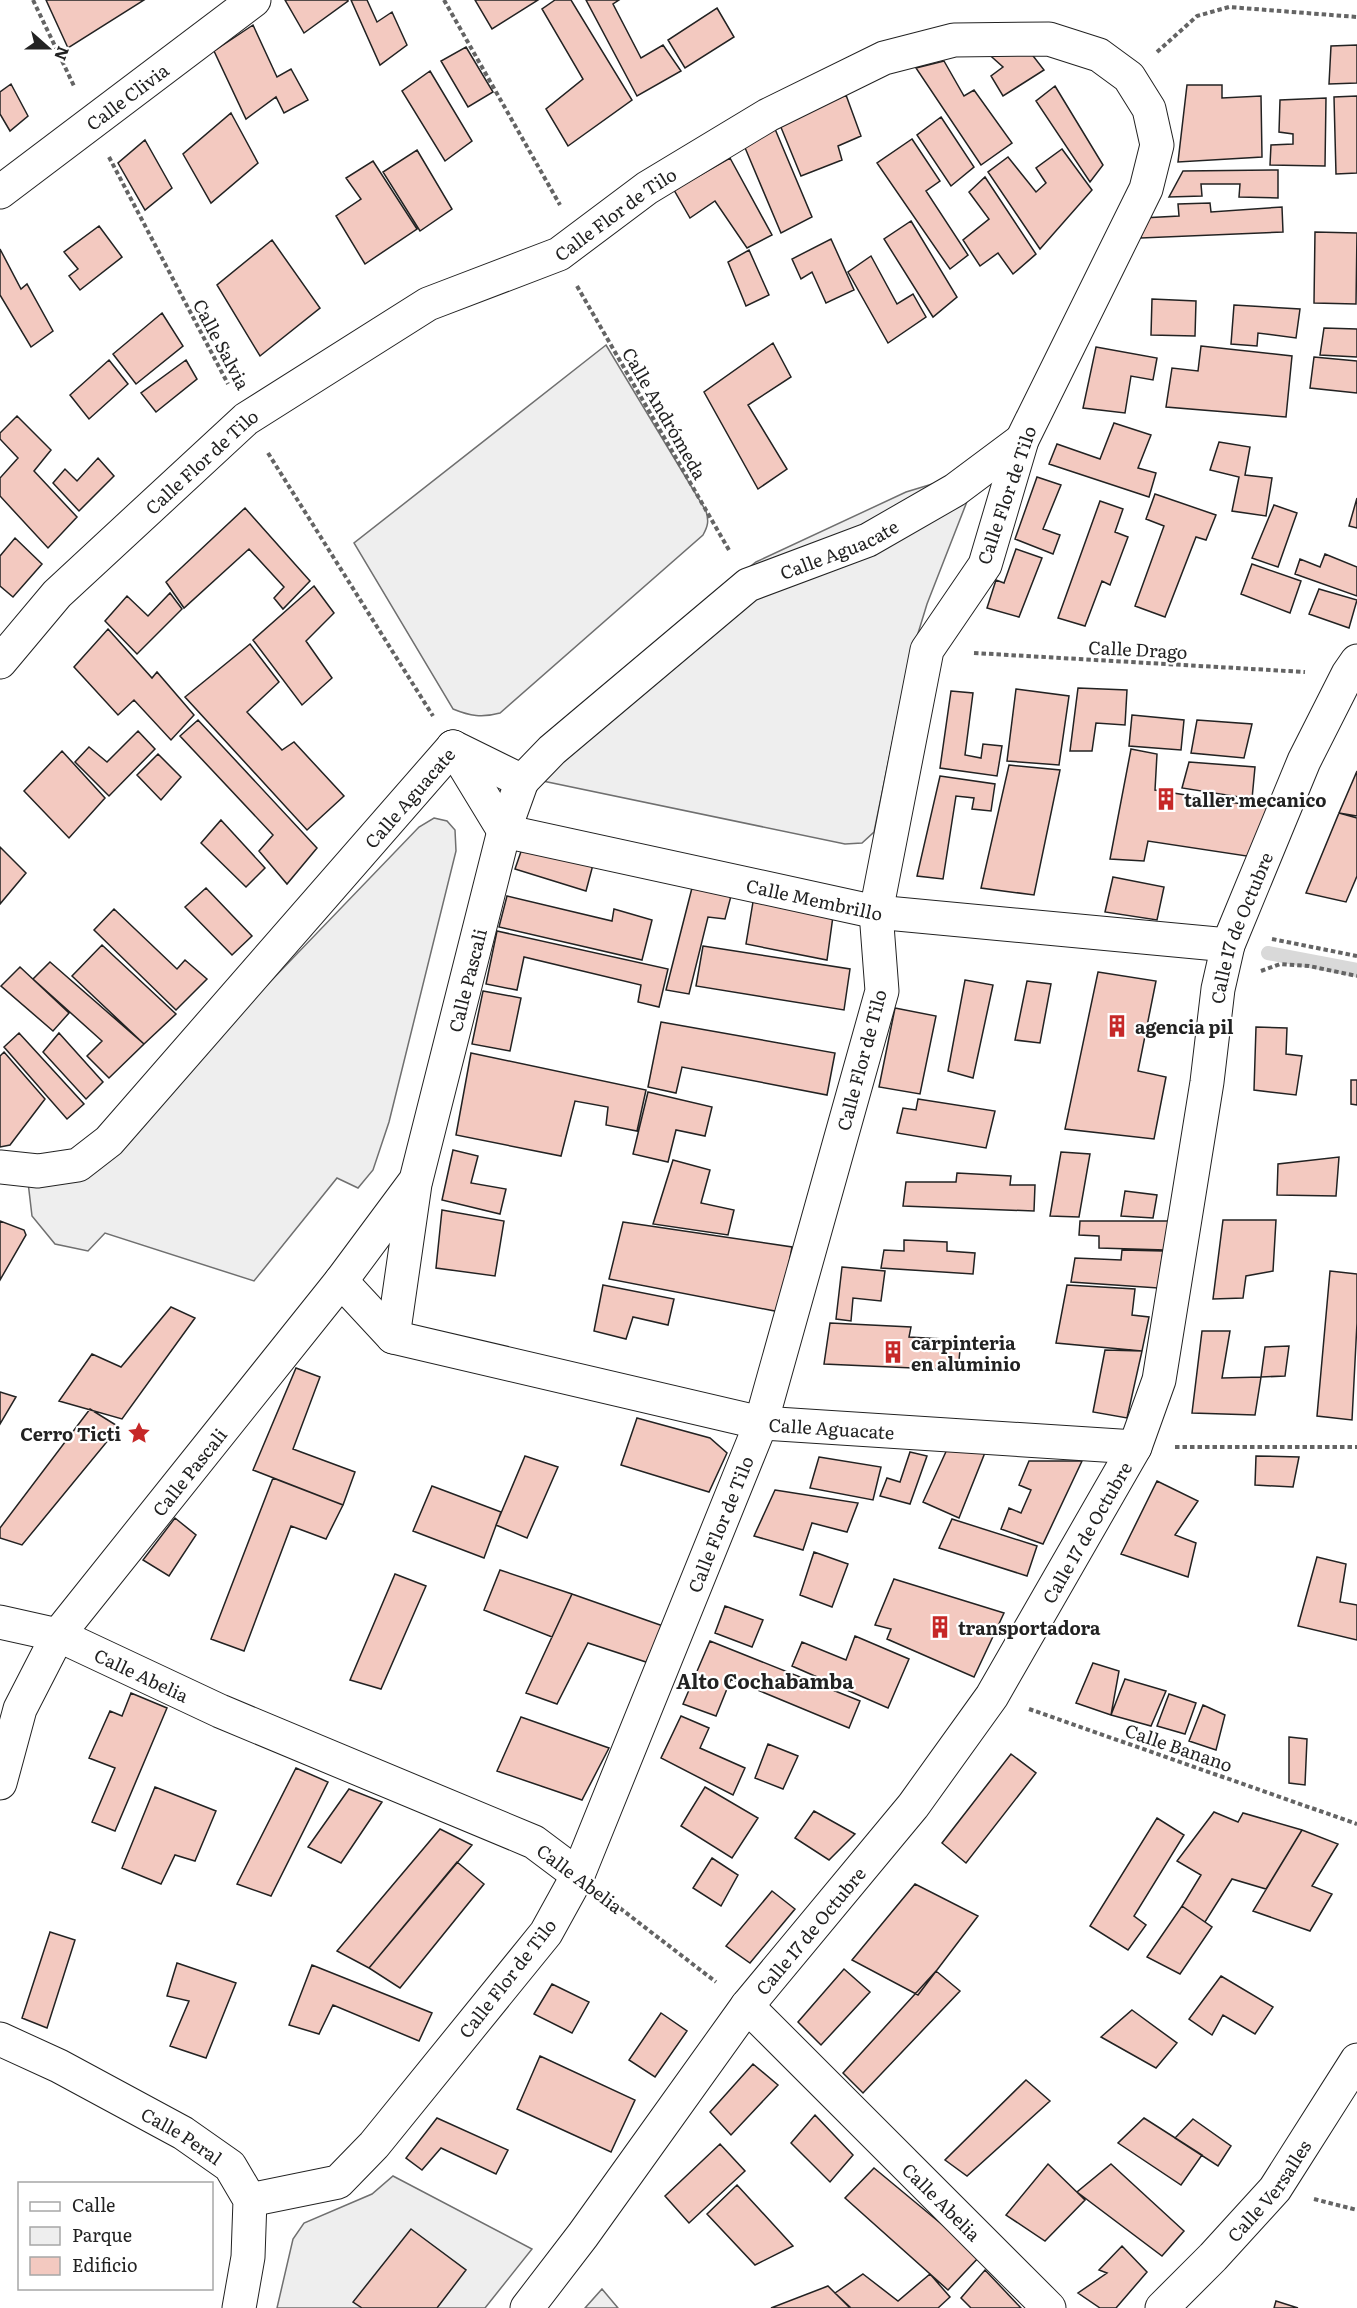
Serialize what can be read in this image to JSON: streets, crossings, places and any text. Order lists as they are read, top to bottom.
{
  "streets": {
    "street": [
      "Calle Clivia",
      "Calle Flor de Tilo",
      "Calle Aguacate",
      "Calle Membrillo",
      "Calle 17 de Octubre",
      "Calle Pascali",
      "Calle Abelia",
      "Calle Peral",
      "Calle Versalles"
    ],
    "path": [
      "Calle Salvia",
      "Calle Andrómeda",
      "Calle Drago",
      "Calle Banano"
    ]
  },
  "crossings": [
    ["Calle Clivia", "Calle Salvia"],
    ["Calle Flor de Tilo", "Calle Salvia"],
    ["Calle Flor de Tilo", "Calle Andrómeda"],
    ["Calle Flor de Tilo", "Calle Aguacate"],
    ["Calle Flor de Tilo", "Calle Drago"],
    ["Calle Flor de Tilo", "Calle Membrillo"],
    ["Calle Flor de Tilo", "Calle Abelia"],
    ["Calle Flor de Tilo", "Calle Peral"],
    ["Calle Salvia", "Calle Aguacate"],
    ["Calle Andrómeda", "Calle Aguacate"],
    ["Calle Aguacate", "Calle 17 de Octubre"],
    ["Calle Aguacate", "Calle Pascali"],
    ["Calle Drago", "Calle 17 de Octubre"],
    ["Calle Membrillo", "Calle 17 de Octubre"],
    ["Calle Membrillo", "Calle Pascali"],
    ["Calle 17 de Octubre", "Calle Abelia"],
    ["Calle 17 de Octubre", "Calle Banano"],
    ["Calle Pascali", "Calle Abelia"]
  ],
  "districts": ["Alto Cochabamba"],
  "places": {
    "building": [
      "taller mecanico",
      "agencia pil",
      "carpinteria en aluminio",
      "transportadora"
    ],
    "place": ["Cerro Ticti"]
  },
  "legend": ["Calle", "Parque", "Edificio"],
  "north": "right"
}
